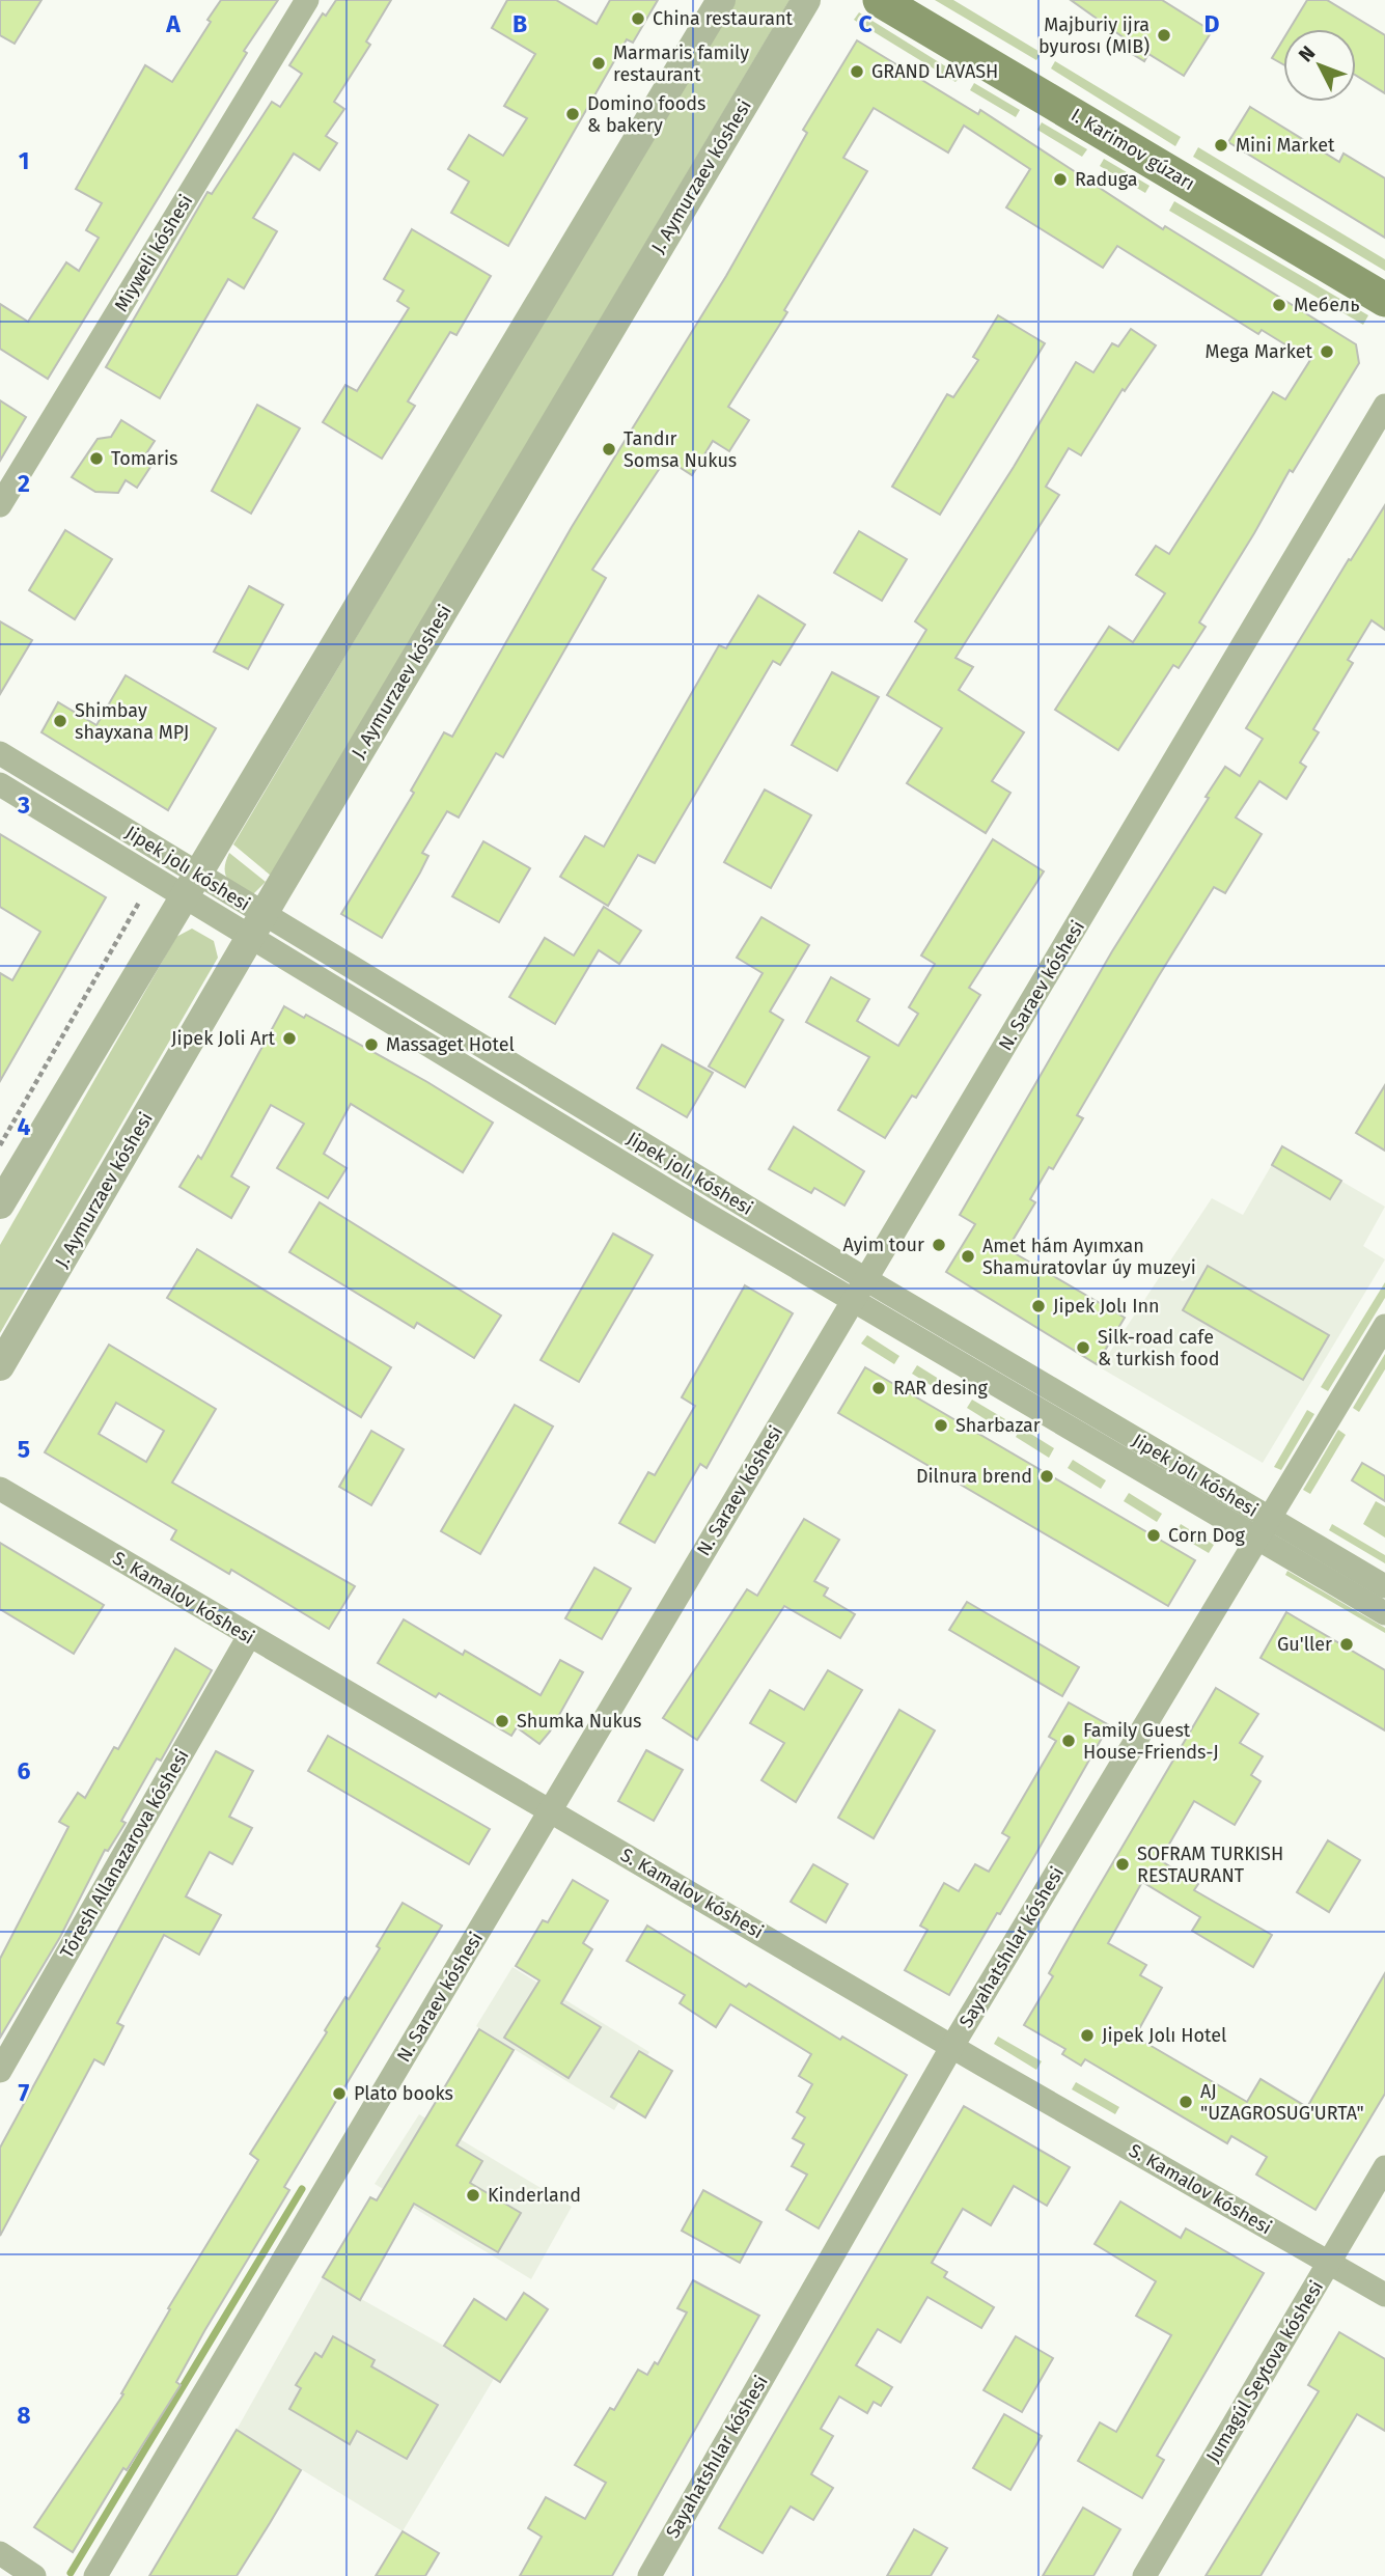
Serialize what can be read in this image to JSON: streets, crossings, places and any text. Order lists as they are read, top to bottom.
{
  "streets": {
    "main road": ["I. Karimov gúzarı"],
    "street": [
      "J. Aymurzaev kóshesi",
      "Miyweli kóshesi",
      "Jipek jolı kóshesi",
      "N. Saraev kóshesi",
      "S. Kamalov kóshesi",
      "Tóresh Allanazarova kóshesi",
      "Sayahatshılar kóshesi",
      "Jumagúl Seytova kóshesi"
    ]
  },
  "crossings": [
    ["J. Aymurzaev kóshesi", "Jipek jolı kóshesi"],
    ["Jipek jolı kóshesi", "N. Saraev kóshesi"],
    ["Jipek jolı kóshesi", "Sayahatshılar kóshesi"],
    ["N. Saraev kóshesi", "S. Kamalov kóshesi"],
    ["S. Kamalov kóshesi", "Tóresh Allanazarova kóshesi"],
    ["S. Kamalov kóshesi", "Sayahatshılar kóshesi"],
    ["S. Kamalov kóshesi", "Jumagúl Seytova kóshesi"]
  ],
  "places": [
    "China restaurant",
    "Majburiy ijra byurosı (MIB)",
    "Marmaris family restaurant",
    "GRAND LAVASH",
    "Domino foods & bakery",
    "Mini Market",
    "Raduga",
    "Мебель",
    "Mega Market",
    "Tandır Somsa Nukus",
    "Tomaris",
    "Shimbay shayxana MPJ",
    "Jipek Joli Art",
    "Massaget Hotel",
    "Ayim tour",
    "Amet hám Ayımxan Shamuratovlar úy muzeyi",
    "Jipek Jolı Inn",
    "Silk-road cafe & turkish food",
    "RAR desing",
    "Sharbazar",
    "Dilnura brend",
    "Corn Dog",
    "Gu'ller",
    "Shumka Nukus",
    "Family Guest House-Friends-J",
    "SOFRAM TURKISH RESTAURANT",
    "Jipek Jolı Hotel",
    "Plato books",
    "AJ \"UZAGROSUG'URTA\"",
    "Kinderland"
  ],
  "north": "top left",
  "grid": {
    "columns": [
      "A",
      "B",
      "C",
      "D"
    ],
    "rows": [
      "1",
      "2",
      "3",
      "4",
      "5",
      "6",
      "7",
      "8"
    ]
  }
}
